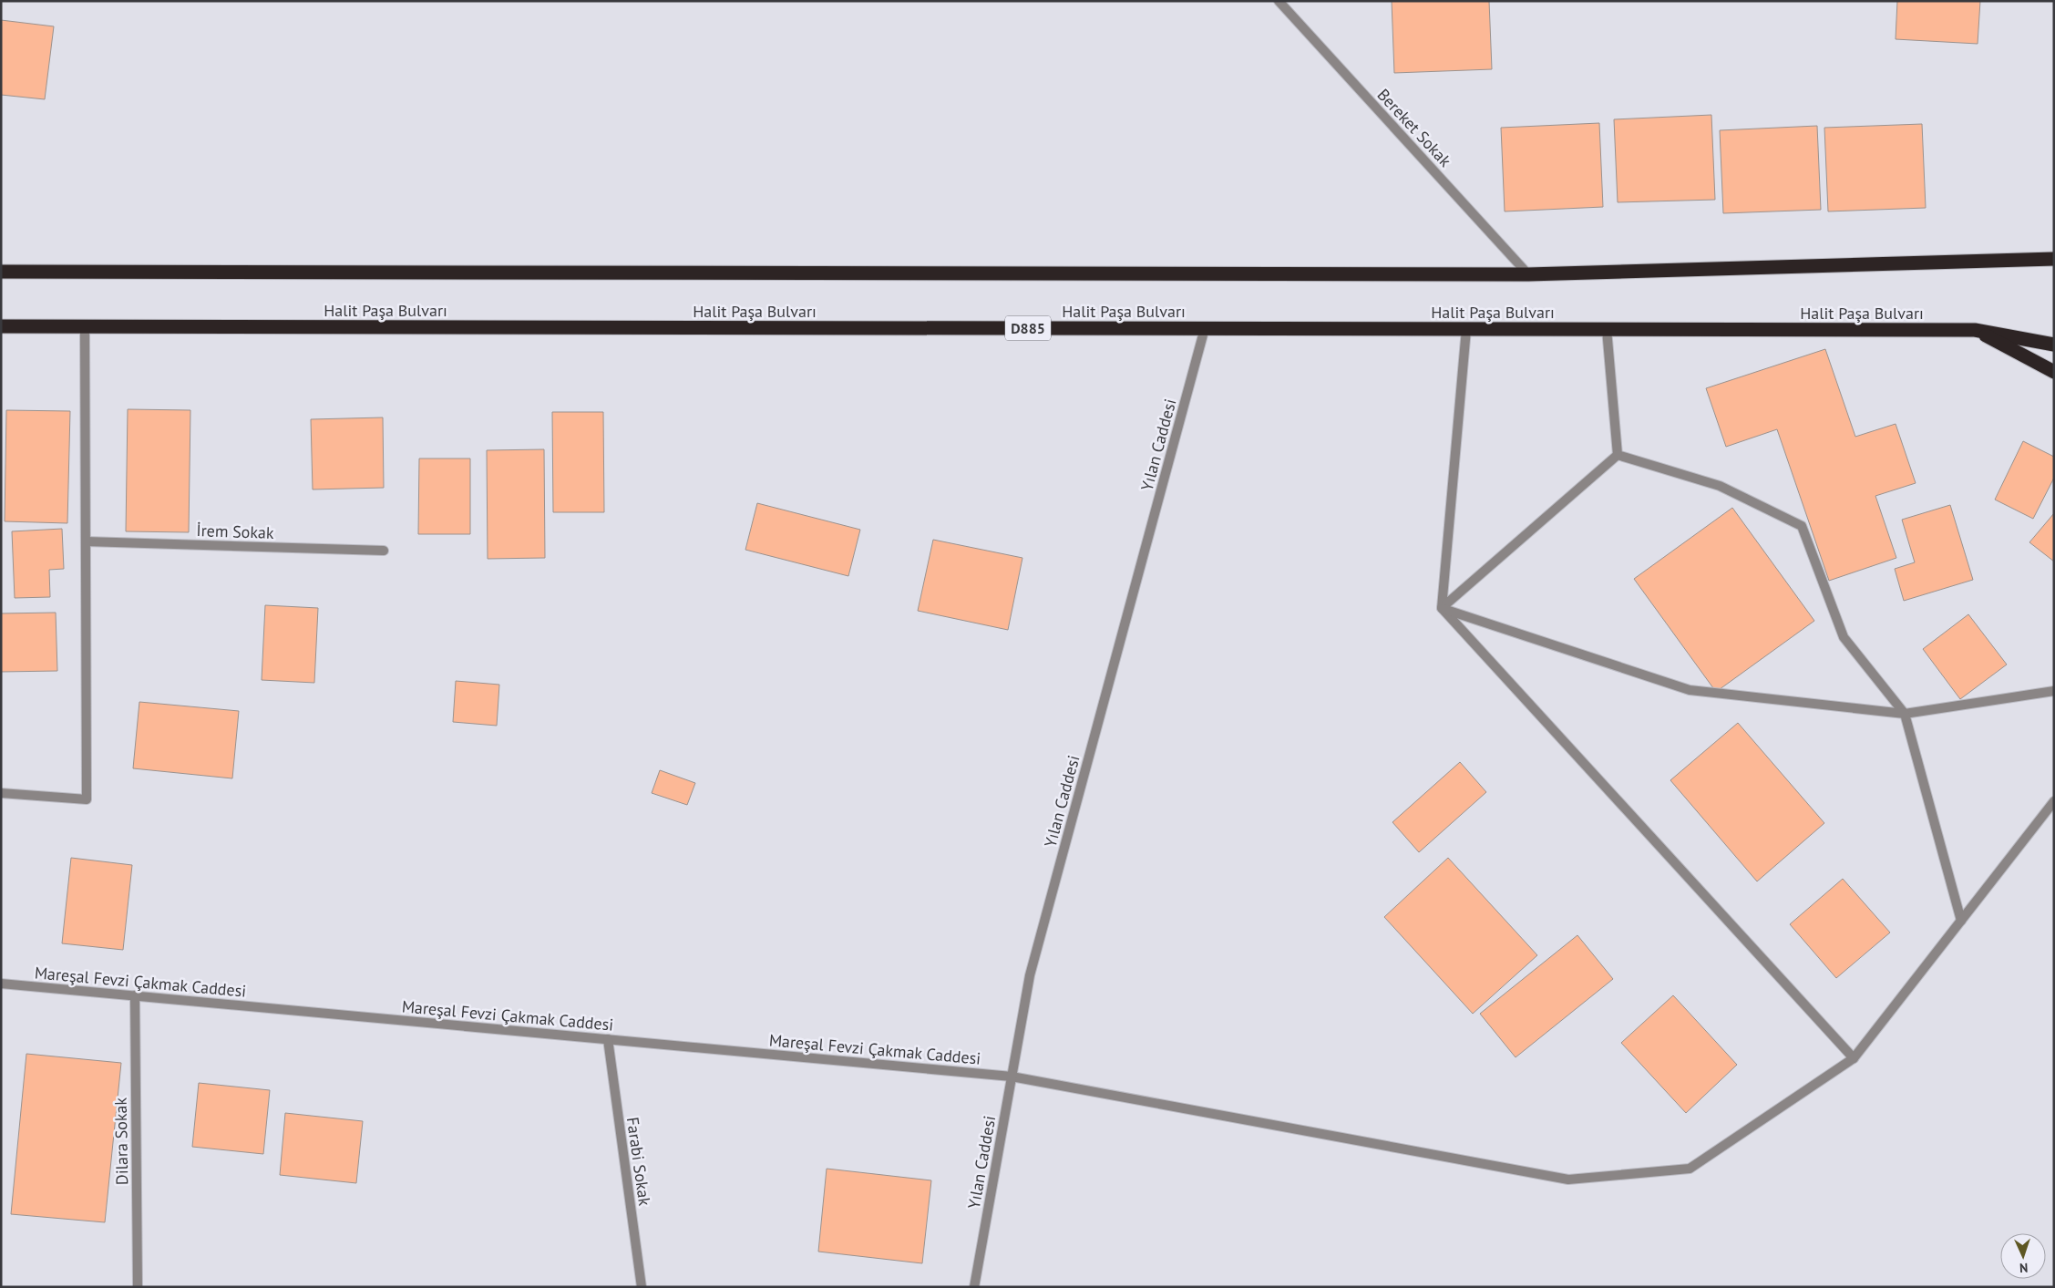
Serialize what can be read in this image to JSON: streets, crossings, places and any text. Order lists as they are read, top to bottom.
{
  "streets": {
    "highway": ["Halit Paşa Bulvarı", "D885"],
    "street": [
      "Bereket Sokak",
      "Yılan Caddesi",
      "İrem Sokak",
      "Mareşal Fevzi Çakmak Caddesi",
      "Dilara Sokak",
      "Farabi Sokak"
    ]
  },
  "crossings": [
    ["Halit Paşa Bulvarı", "Yılan Caddesi"],
    ["Yılan Caddesi", "Mareşal Fevzi Çakmak Caddesi"],
    ["Mareşal Fevzi Çakmak Caddesi", "Dilara Sokak"],
    ["Mareşal Fevzi Çakmak Caddesi", "Farabi Sokak"]
  ],
  "north": "bottom"
}
